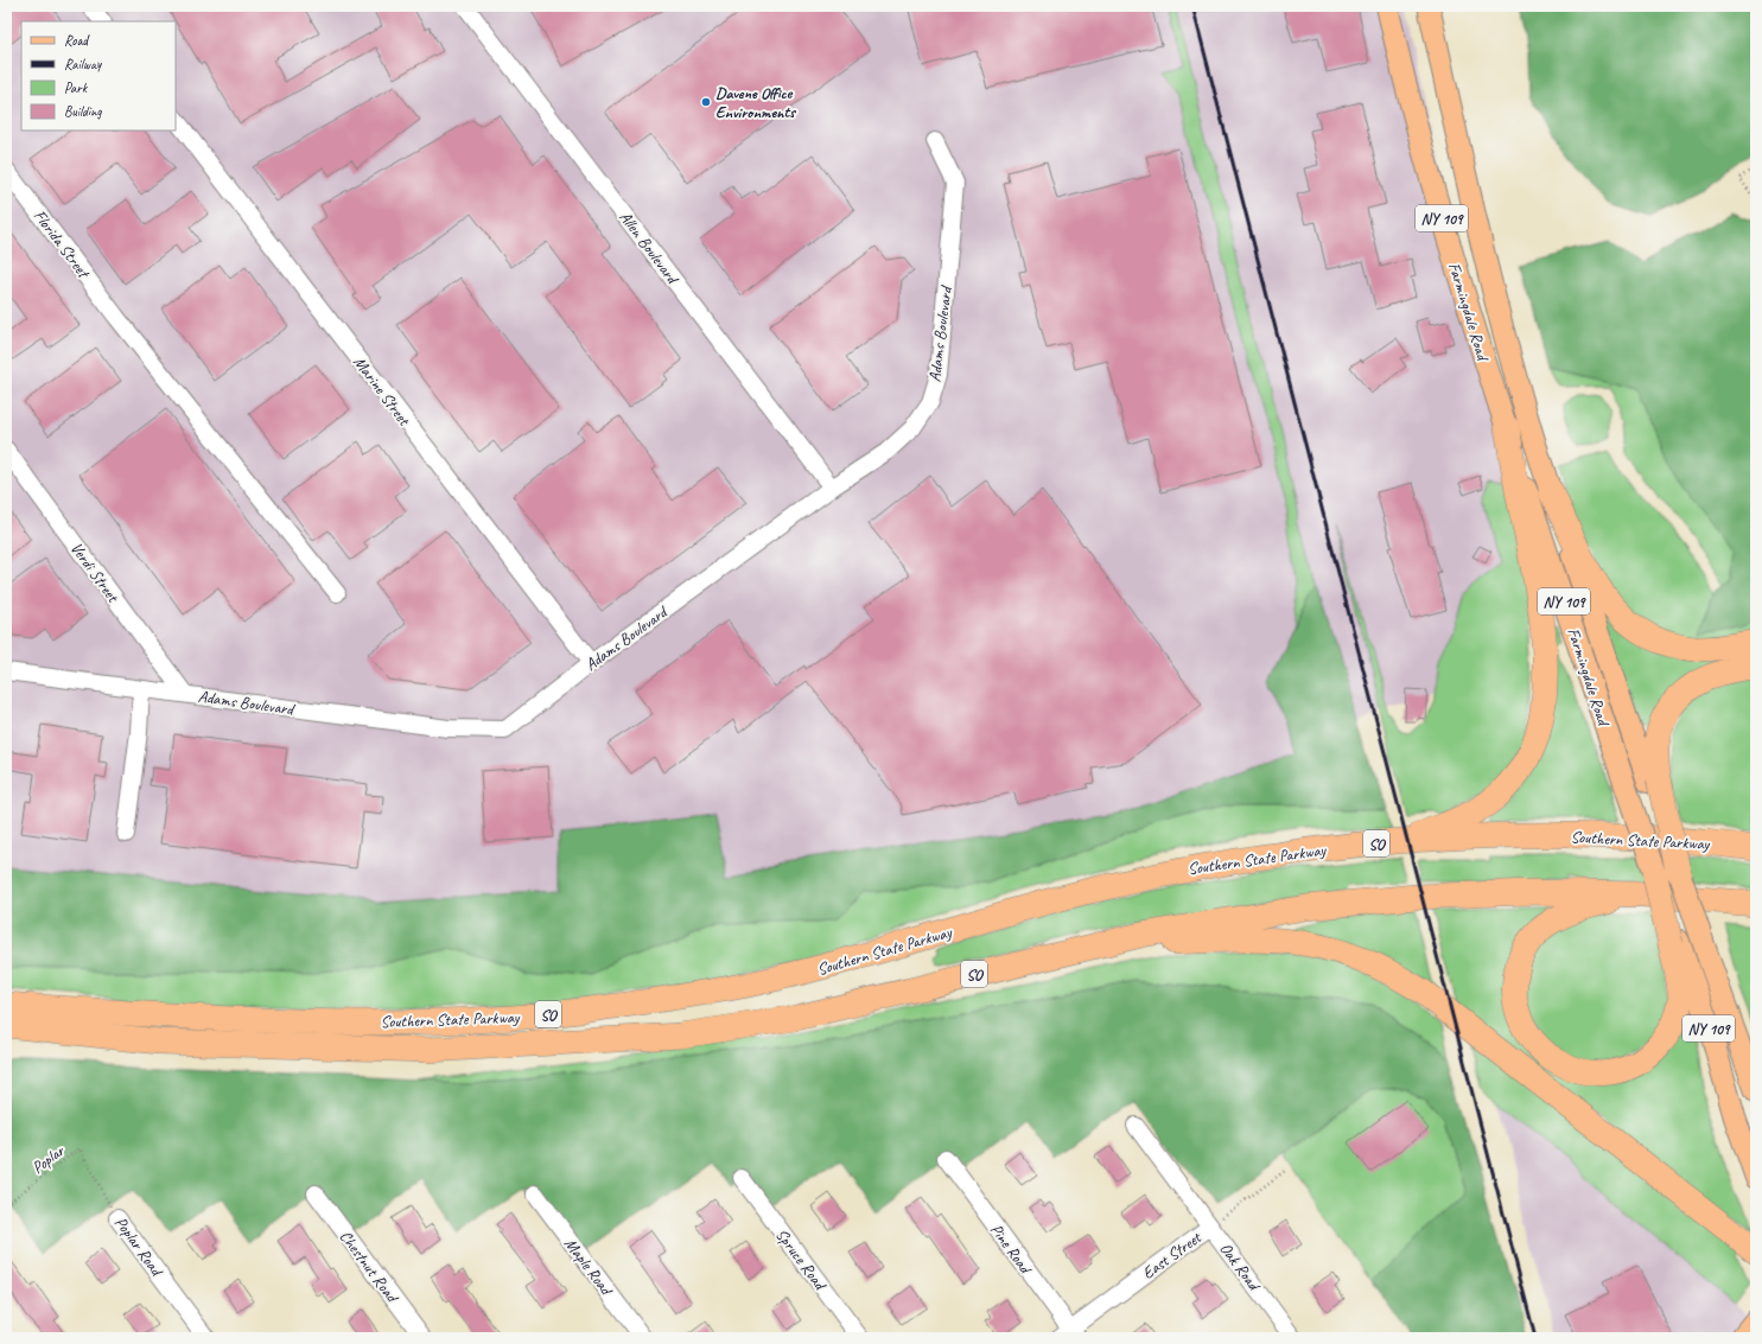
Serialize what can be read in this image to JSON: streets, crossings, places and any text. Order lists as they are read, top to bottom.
{
  "streets": {
    "highway": ["Southern State Parkway", "SO"],
    "main road": ["NY 109", "Farmingdale Road"],
    "street": [
      "Florida Street",
      "Allen Boulevard",
      "Adams Boulevard",
      "Marine Street",
      "Verdi Street",
      "Poplar Road",
      "Pine Road",
      "East Street",
      "Spruce Road",
      "Chestnut Road",
      "Maple Road",
      "Oak Road"
    ],
    "path": ["Poplar"]
  },
  "crossings": [
    ["Allen Boulevard", "Adams Boulevard"],
    ["Farmingdale Road", "Southern State Parkway"],
    ["Adams Boulevard", "Marine Street"],
    ["Adams Boulevard", "Verdi Street"],
    ["Poplar", "Poplar Road"],
    ["Pine Road", "East Street"],
    ["East Street", "Oak Road"]
  ],
  "places": ["Davene Office Environments"],
  "legend": [
    "Road",
    "Railway",
    "Park",
    "Building"
  ]
}
